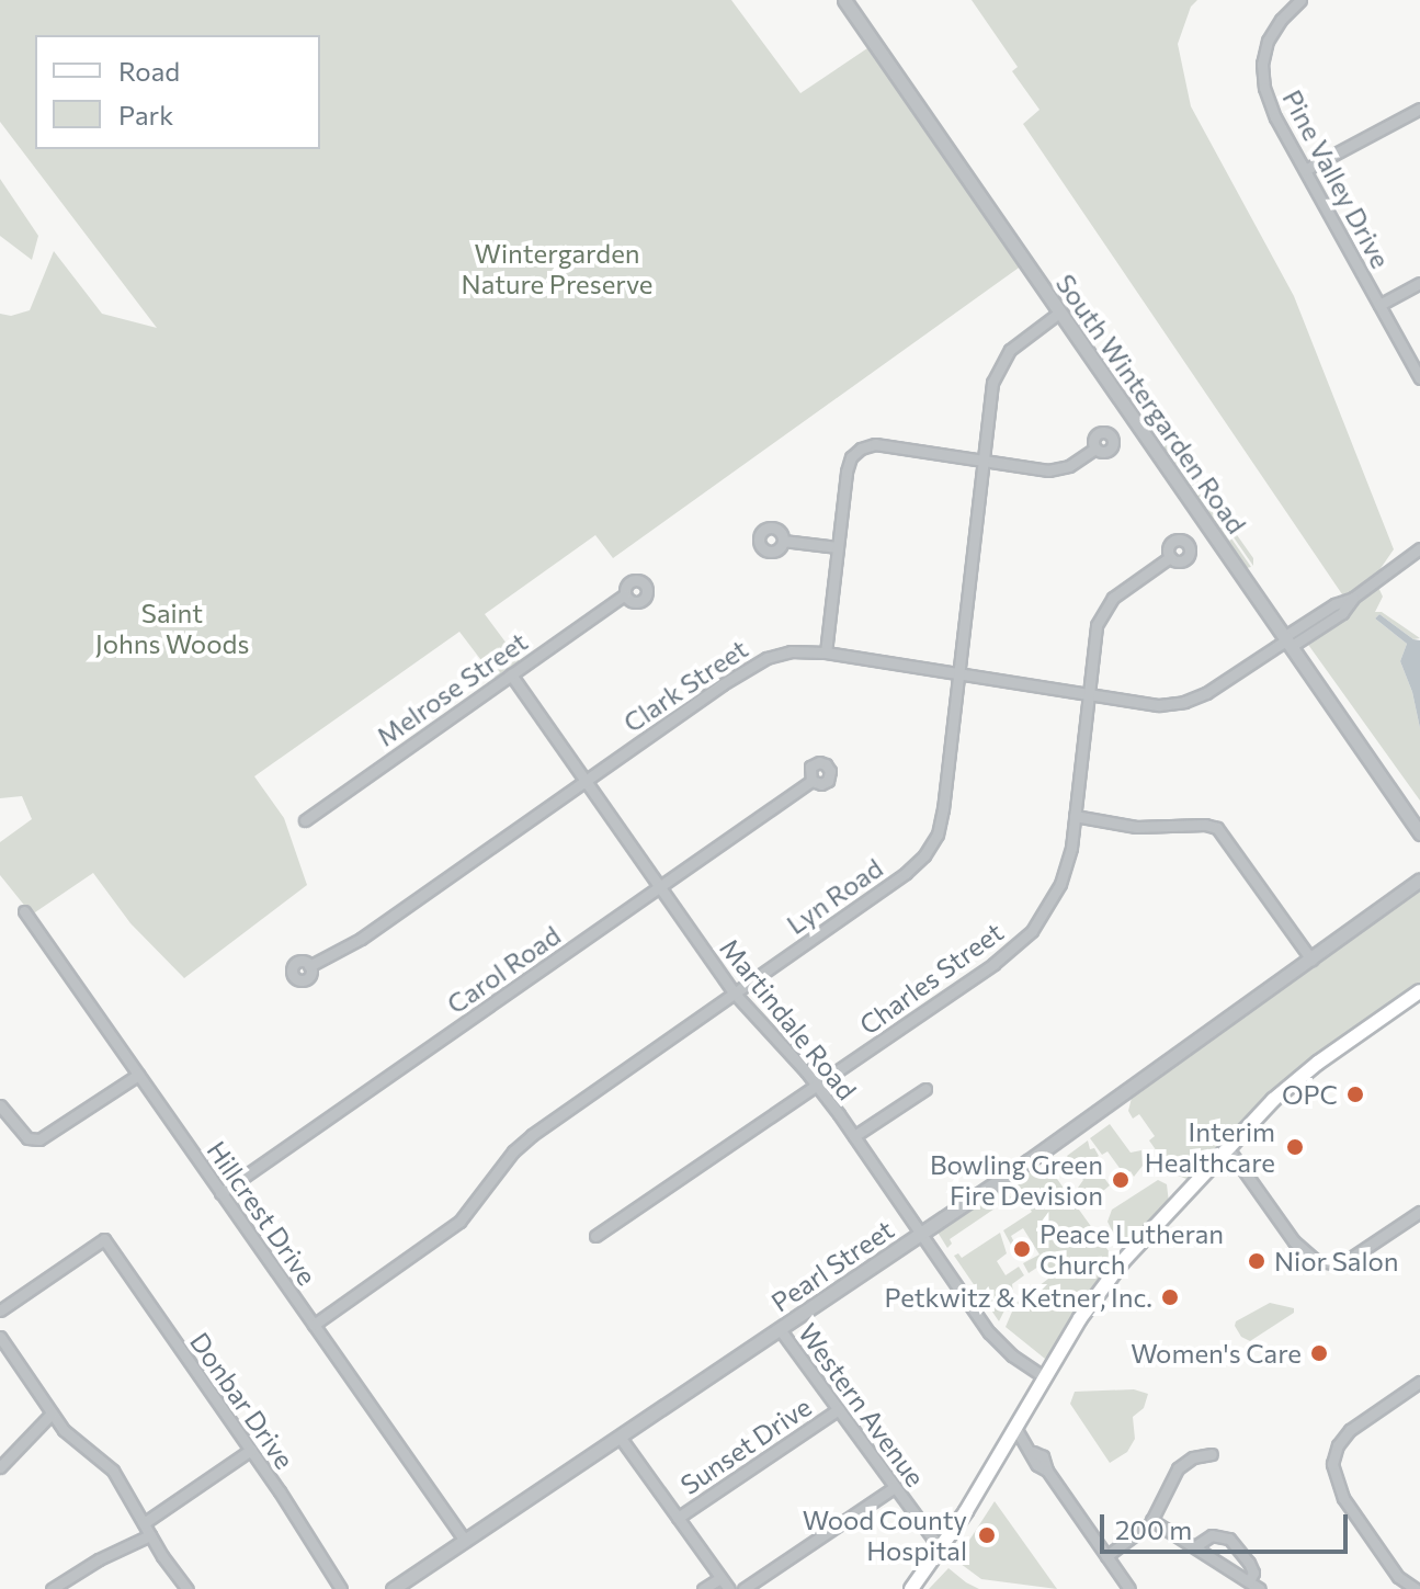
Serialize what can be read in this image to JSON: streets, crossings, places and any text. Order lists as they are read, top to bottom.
{
  "streets": {
    "street": [
      "Pine Valley Drive",
      "South Wintergarden Road",
      "Clark Street",
      "Melrose Street",
      "Lyn Road",
      "Carol Road",
      "Charles Street",
      "Martindale Road",
      "Hillcrest Drive",
      "Pearl Street",
      "Donbar Drive",
      "Western Avenue",
      "Sunset Drive"
    ]
  },
  "crossings": [
    ["South Wintergarden Road", "Clark Street"],
    ["South Wintergarden Road", "Lyn Road"],
    ["Clark Street", "Lyn Road"],
    ["Clark Street", "Charles Street"],
    ["Clark Street", "Martindale Road"],
    ["Melrose Street", "Martindale Road"],
    ["Lyn Road", "Martindale Road"],
    ["Lyn Road", "Hillcrest Drive"],
    ["Carol Road", "Martindale Road"],
    ["Carol Road", "Hillcrest Drive"],
    ["Charles Street", "Martindale Road"],
    ["Martindale Road", "Pearl Street"],
    ["Hillcrest Drive", "Pearl Street"],
    ["Pearl Street", "Western Avenue"],
    ["Western Avenue", "Sunset Drive"]
  ],
  "parks": ["Wintergarden Nature Preserve", "Saint Johns Woods"],
  "places": [
    "OPC",
    "Interim Healthcare",
    "Bowling Green Fire Devision",
    "Peace Lutheran Church",
    "Nior Salon",
    "Petkwitz & Ketner, Inc.",
    "Women's Care",
    "Wood County Hospital"
  ],
  "legend": ["Road", "Park"],
  "scale_bar": "200 m"
}
